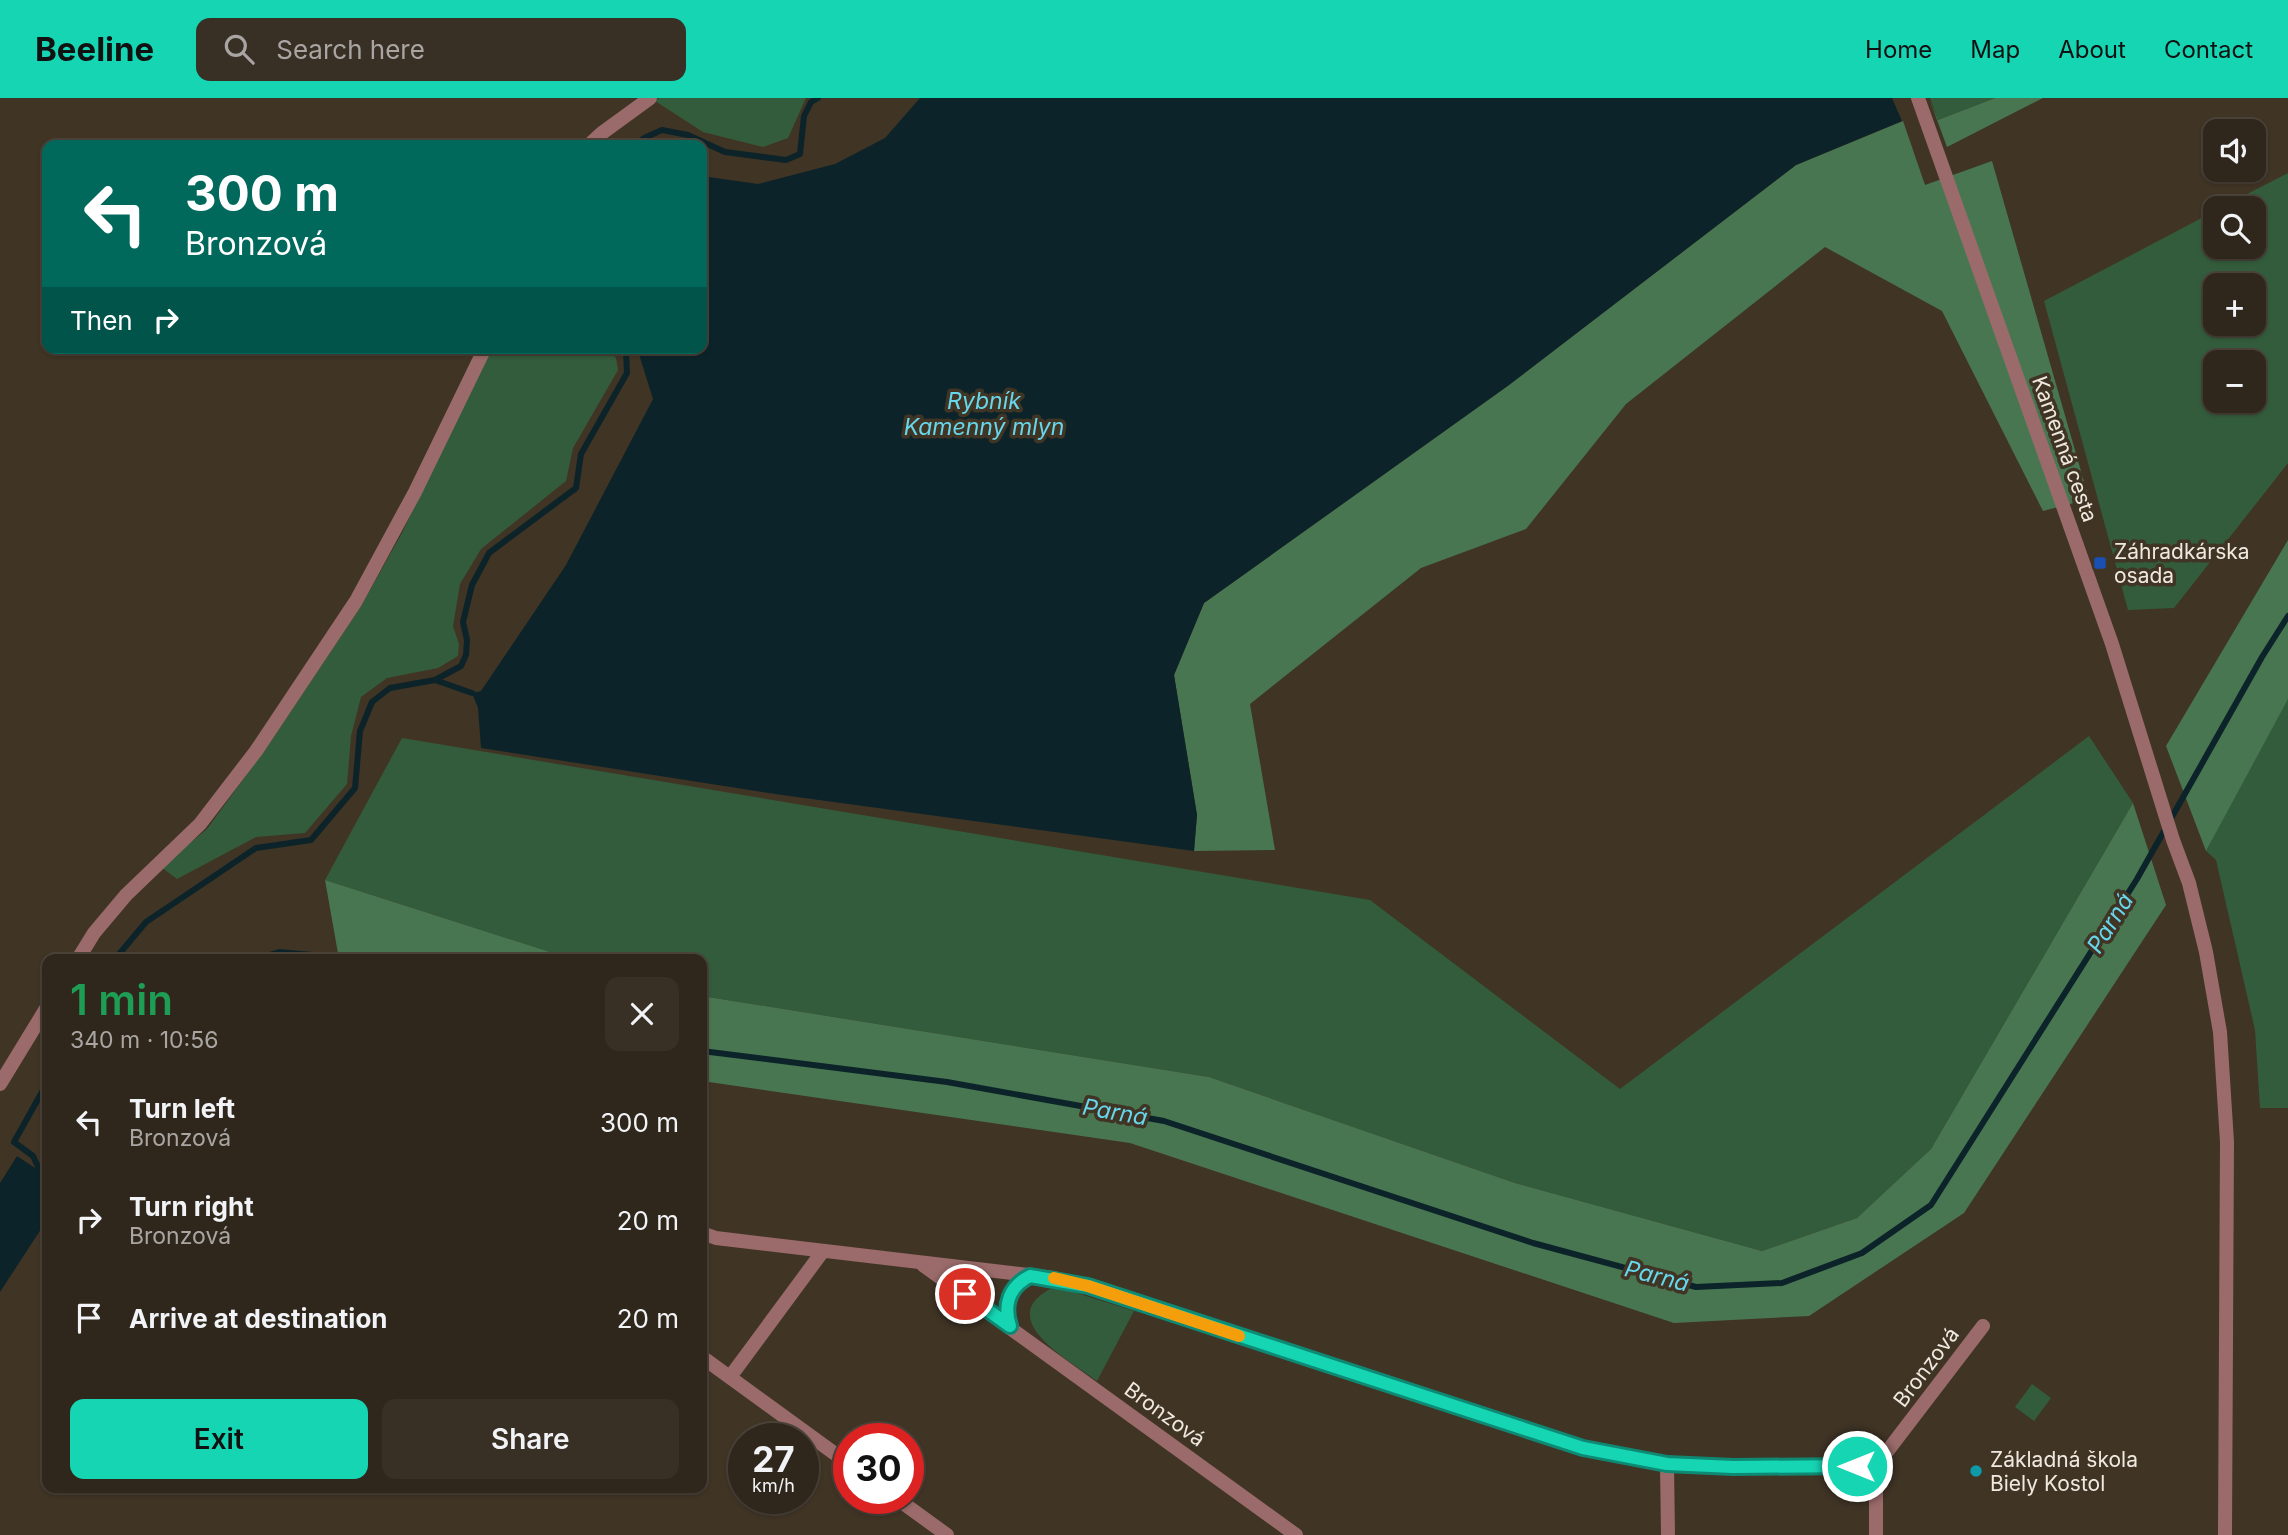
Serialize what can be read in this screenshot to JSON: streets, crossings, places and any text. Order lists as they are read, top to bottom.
{
  "streets": {
    "street": ["Kamenná cesta", "Bronzová"]
  },
  "water": ["Rybník Kamenný mlyn", "Parná"],
  "places": {
    "transit": ["Záhradkárska osada"],
    "other": ["Základná škola Biely Kostol"]
  },
  "page": {
    "header": "Beeline",
    "search": "Search here",
    "nav": [
      "Home",
      "Map",
      "About",
      "Contact"
    ],
    "map_buttons": ["+", "−"],
    "turn": ["300 m", "Bronzová"],
    "then": "Then",
    "heading": ["1 min", "340 m · 10:56"],
    "list": [
      {
        "name": "Turn left",
        "note": "Bronzová",
        "value": "300 m"
      },
      {
        "name": "Turn right",
        "note": "Bronzová",
        "value": "20 m"
      },
      {
        "name": "Arrive at destination",
        "value": "20 m"
      }
    ],
    "buttons": ["Exit", "Share"],
    "speed": "27 km/h",
    "limit": "30"
  }
}
